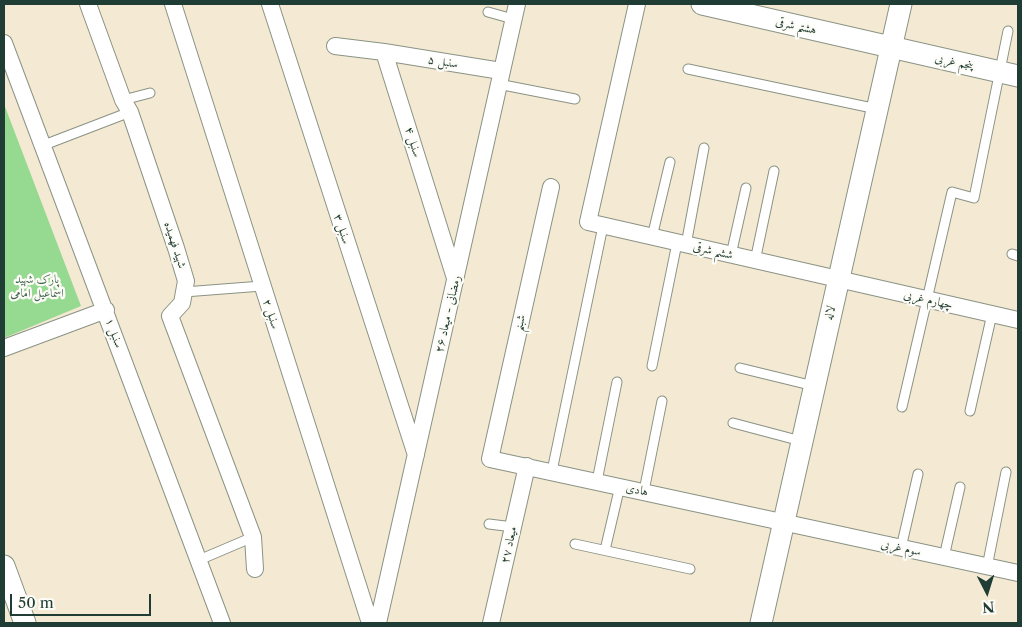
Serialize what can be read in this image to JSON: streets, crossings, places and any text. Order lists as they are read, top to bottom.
{
  "streets": {
    "street": [
      "هشتم شرقی",
      "سنبل ۵",
      "پنجم غربی",
      "سنبل ۴",
      "سنبل ۳",
      "شهید فهمیده",
      "ششم شرقی",
      "چهارم غربی",
      "لاله",
      "سنبل ۲",
      "رمضانی - میعاد ۲۶",
      "شبنم",
      "سنبل ۱",
      "هادی",
      "میعاد ۲۷",
      "سوم غربی"
    ]
  },
  "crossings": [
    ["هشتم شرقی", "پنجم غربی"],
    ["هشتم شرقی", "لاله"],
    ["سنبل ۵", "سنبل ۴"],
    ["سنبل ۵", "رمضانی - میعاد ۲۶"],
    ["پنجم غربی", "لاله"],
    ["سنبل ۴", "رمضانی - میعاد ۲۶"],
    ["سنبل ۳", "رمضانی - میعاد ۲۶"],
    ["ششم شرقی", "چهارم غربی"],
    ["ششم شرقی", "لاله"],
    ["چهارم غربی", "لاله"],
    ["لاله", "هادی"],
    ["لاله", "سوم غربی"],
    ["شبنم", "هادی"],
    ["هادی", "میعاد ۲۷"],
    ["هادی", "سوم غربی"]
  ],
  "parks": ["پارک شهید اسماعیل امامی"],
  "scale_bar": "50 m",
  "north": "bottom"
}
